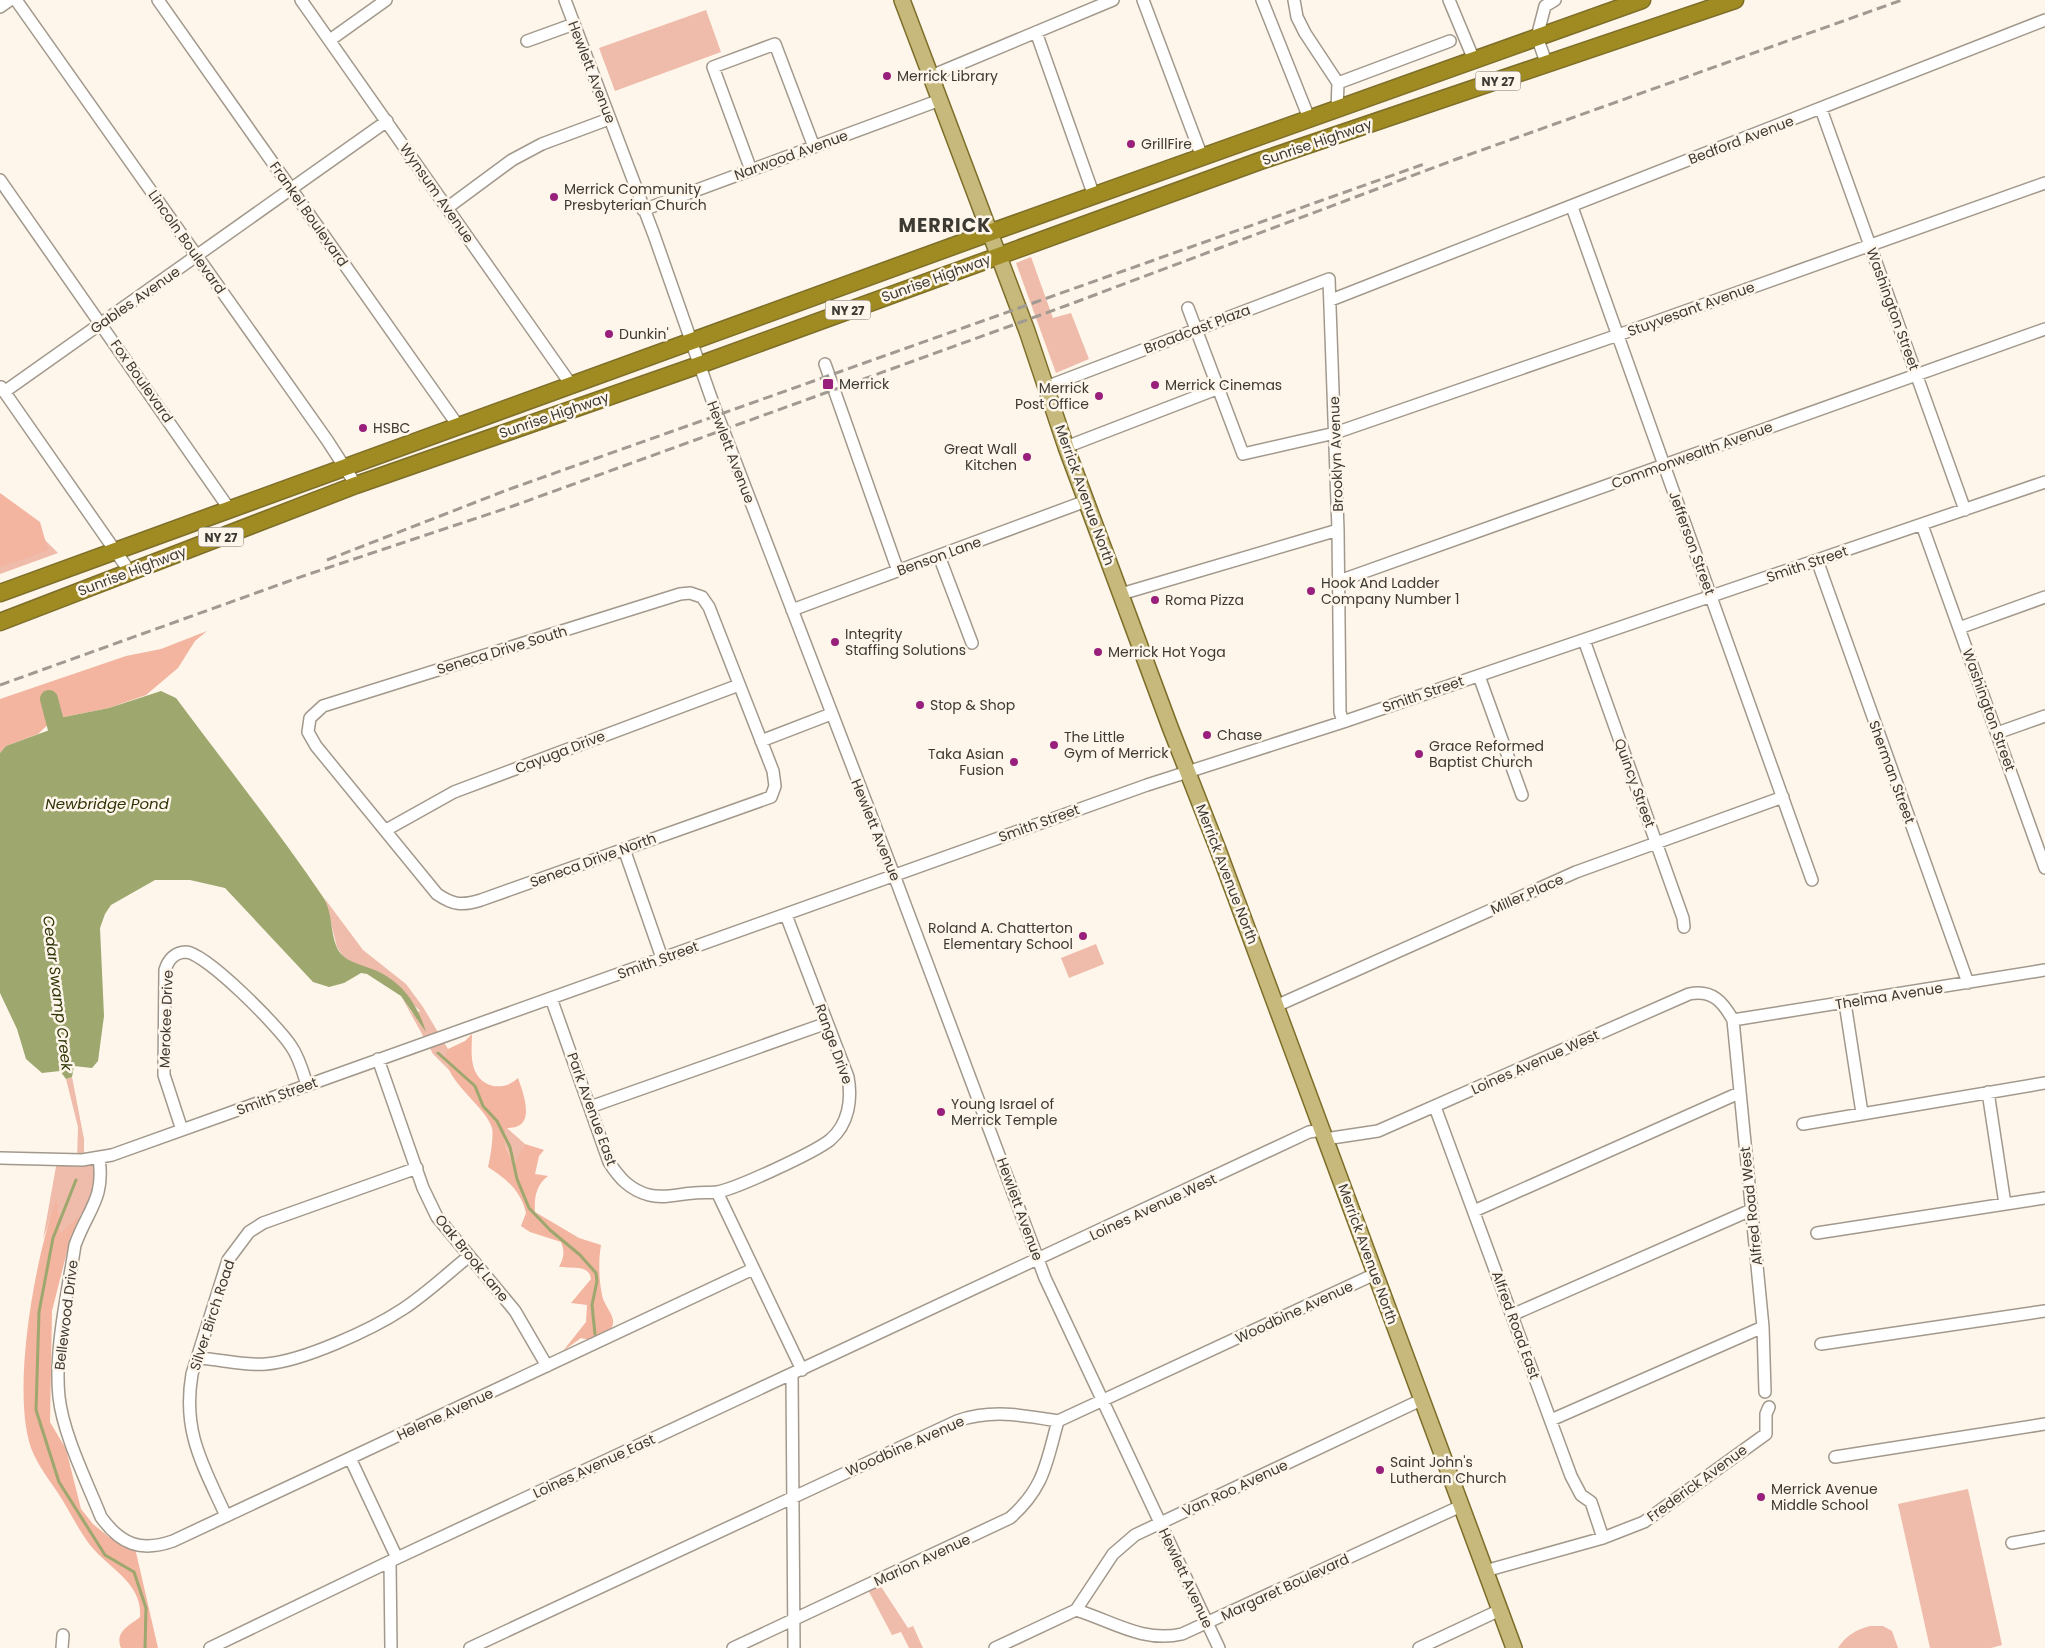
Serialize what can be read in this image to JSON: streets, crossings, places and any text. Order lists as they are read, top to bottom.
{
  "streets": {
    "highway": ["NY 27", "Sunrise Highway"],
    "main road": ["Merrick Avenue North"],
    "street": [
      "Hewlett Avenue",
      "Bedford Avenue",
      "Narwood Avenue",
      "Wynsum Avenue",
      "Frankel Boulevard",
      "Lincoln Boulevard",
      "Gables Avenue",
      "Stuyvesant Avenue",
      "Washington Street",
      "Broadcast Plaza",
      "Fox Boulevard",
      "Brooklyn Avenue",
      "Commonwealth Avenue",
      "Jefferson Street",
      "Benson Lane",
      "Smith Street",
      "Seneca Drive South",
      "Cayuga Drive",
      "Sherman Street",
      "Quincy Street",
      "Seneca Drive North",
      "Miller Place",
      "Thelma Avenue",
      "Merokee Drive",
      "Range Drive",
      "Loines Avenue West",
      "Park Avenue East",
      "Alfred Road West",
      "Oak Brook Lane",
      "Woodbine Avenue",
      "Bellewood Drive",
      "Silver Birch Road",
      "Alfred Road East",
      "Helene Avenue",
      "Loines Avenue East",
      "Frederick Avenue",
      "Van Roo Avenue",
      "Marion Avenue",
      "Margaret Boulevard"
    ]
  },
  "crossings": [
    ["Hewlett Avenue", "Sunrise Highway"],
    ["Hewlett Avenue", "Narwood Avenue"],
    ["Hewlett Avenue", "Benson Lane"],
    ["Hewlett Avenue", "Smith Street"],
    ["Hewlett Avenue", "Loines Avenue West"],
    ["Hewlett Avenue", "Woodbine Avenue"],
    ["Hewlett Avenue", "Loines Avenue East"],
    ["Hewlett Avenue", "Van Roo Avenue"],
    ["Hewlett Avenue", "Margaret Boulevard"],
    ["Bedford Avenue", "Washington Street"],
    ["Bedford Avenue", "Broadcast Plaza"],
    ["Bedford Avenue", "Brooklyn Avenue"],
    ["Bedford Avenue", "Jefferson Street"],
    ["Sunrise Highway", "Wynsum Avenue"],
    ["Sunrise Highway", "Frankel Boulevard"],
    ["Sunrise Highway", "Lincoln Boulevard"],
    ["Sunrise Highway", "Fox Boulevard"],
    ["Sunrise Highway", "Merrick Avenue North"],
    ["Narwood Avenue", "Merrick Avenue North"],
    ["Wynsum Avenue", "Gables Avenue"],
    ["Frankel Boulevard", "Gables Avenue"],
    ["Lincoln Boulevard", "Gables Avenue"],
    ["Gables Avenue", "Fox Boulevard"],
    ["Stuyvesant Avenue", "Washington Street"],
    ["Stuyvesant Avenue", "Brooklyn Avenue"],
    ["Stuyvesant Avenue", "Jefferson Street"],
    ["Washington Street", "Commonwealth Avenue"],
    ["Washington Street", "Smith Street"],
    ["Broadcast Plaza", "Brooklyn Avenue"],
    ["Broadcast Plaza", "Merrick Avenue North"],
    ["Brooklyn Avenue", "Commonwealth Avenue"],
    ["Brooklyn Avenue", "Smith Street"],
    ["Commonwealth Avenue", "Jefferson Street"],
    ["Merrick Avenue North", "Benson Lane"],
    ["Merrick Avenue North", "Smith Street"],
    ["Merrick Avenue North", "Miller Place"],
    ["Merrick Avenue North", "Loines Avenue West"],
    ["Merrick Avenue North", "Woodbine Avenue"],
    ["Merrick Avenue North", "Frederick Avenue"],
    ["Merrick Avenue North", "Van Roo Avenue"],
    ["Merrick Avenue North", "Margaret Boulevard"],
    ["Jefferson Street", "Smith Street"],
    ["Jefferson Street", "Miller Place"],
    ["Smith Street", "Sherman Street"],
    ["Smith Street", "Quincy Street"],
    ["Smith Street", "Merokee Drive"],
    ["Smith Street", "Range Drive"],
    ["Smith Street", "Park Avenue East"],
    ["Smith Street", "Oak Brook Lane"],
    ["Smith Street", "Bellewood Drive"],
    ["Seneca Drive South", "Cayuga Drive"],
    ["Seneca Drive South", "Seneca Drive North"],
    ["Cayuga Drive", "Seneca Drive North"],
    ["Sherman Street", "Thelma Avenue"],
    ["Quincy Street", "Miller Place"],
    ["Thelma Avenue", "Loines Avenue West"],
    ["Thelma Avenue", "Alfred Road West"],
    ["Range Drive", "Park Avenue East"],
    ["Loines Avenue West", "Alfred Road West"],
    ["Loines Avenue West", "Alfred Road East"],
    ["Loines Avenue West", "Loines Avenue East"],
    ["Oak Brook Lane", "Silver Birch Road"],
    ["Oak Brook Lane", "Helene Avenue"],
    ["Woodbine Avenue", "Marion Avenue"],
    ["Bellewood Drive", "Helene Avenue"],
    ["Silver Birch Road", "Helene Avenue"],
    ["Alfred Road East", "Frederick Avenue"],
    ["Van Roo Avenue", "Margaret Boulevard"]
  ],
  "districts": ["MERRICK"],
  "water": ["Newbridge Pond", "Cedar Swamp Creek"],
  "places": {
    "other": [
      "Merrick Library",
      "GrillFire",
      "Merrick Community Presbyterian Church",
      "Dunkin'",
      "Merrick Cinemas",
      "Merrick Post Office",
      "HSBC",
      "Great Wall Kitchen",
      "Hook And Ladder Company Number 1",
      "Roma Pizza",
      "Integrity Staffing Solutions",
      "Merrick Hot Yoga",
      "Stop & Shop",
      "Chase",
      "The Little Gym of Merrick",
      "Grace Reformed Baptist Church",
      "Taka Asian Fusion",
      "Roland A. Chatterton Elementary School",
      "Young Israel of Merrick Temple",
      "Saint John's Lutheran Church",
      "Merrick Avenue Middle School"
    ],
    "transit": ["Merrick"]
  }
}
